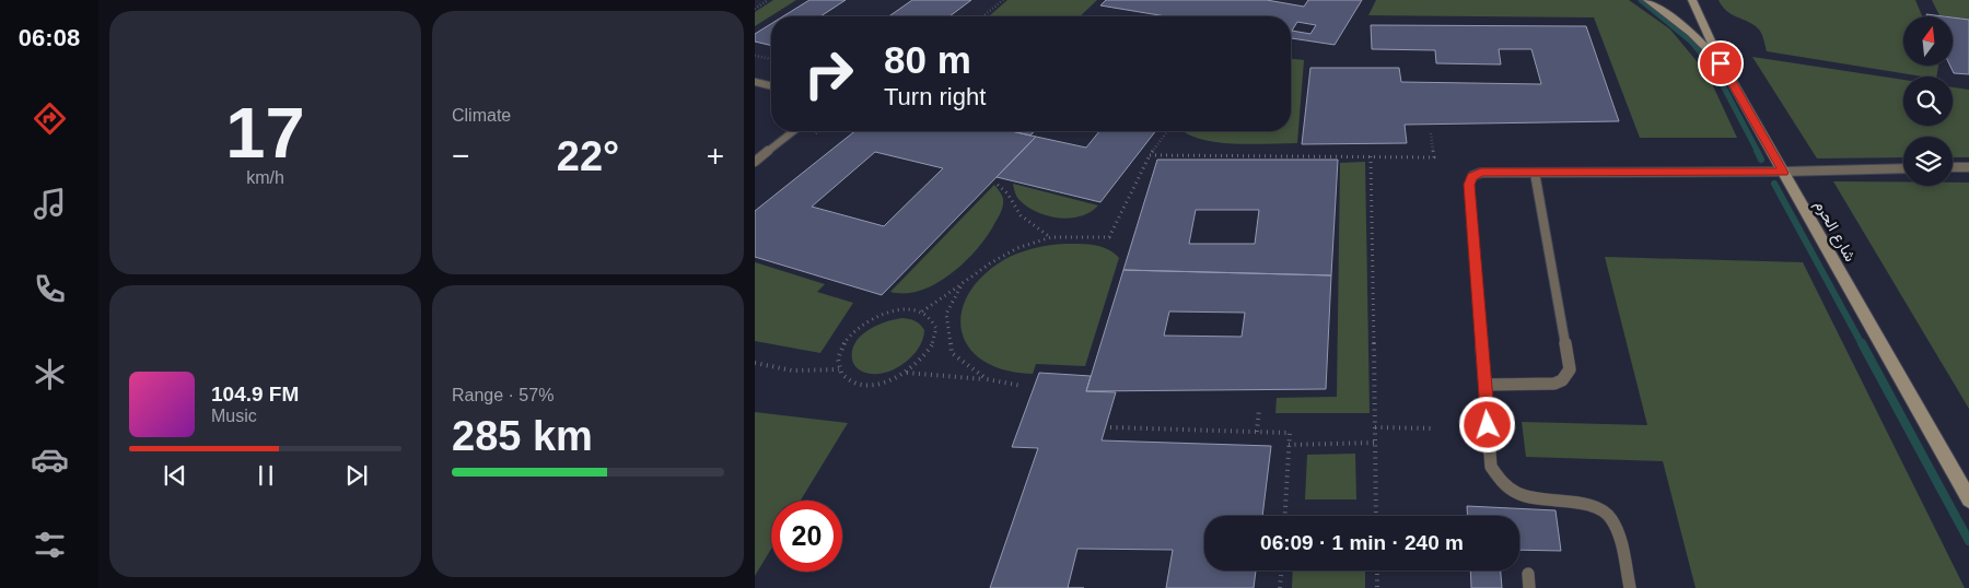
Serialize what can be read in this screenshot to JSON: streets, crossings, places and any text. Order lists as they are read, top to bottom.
{
  "streets": {
    "street": ["شارع الحرم"]
  },
  "north": "top",
  "page": {
    "tabs": "06:08",
    "tile": [
      ["17", "km/h"],
      "Climate",
      ["Range · 57%", "285 km"]
    ],
    "turn": ["80 m", "Turn right"],
    "heat": ["−", "22°", "+"],
    "song": ["104.9 FM", "Music"],
    "limit": "20",
    "trip": "06:09 · 1 min · 240 m"
  }
}
